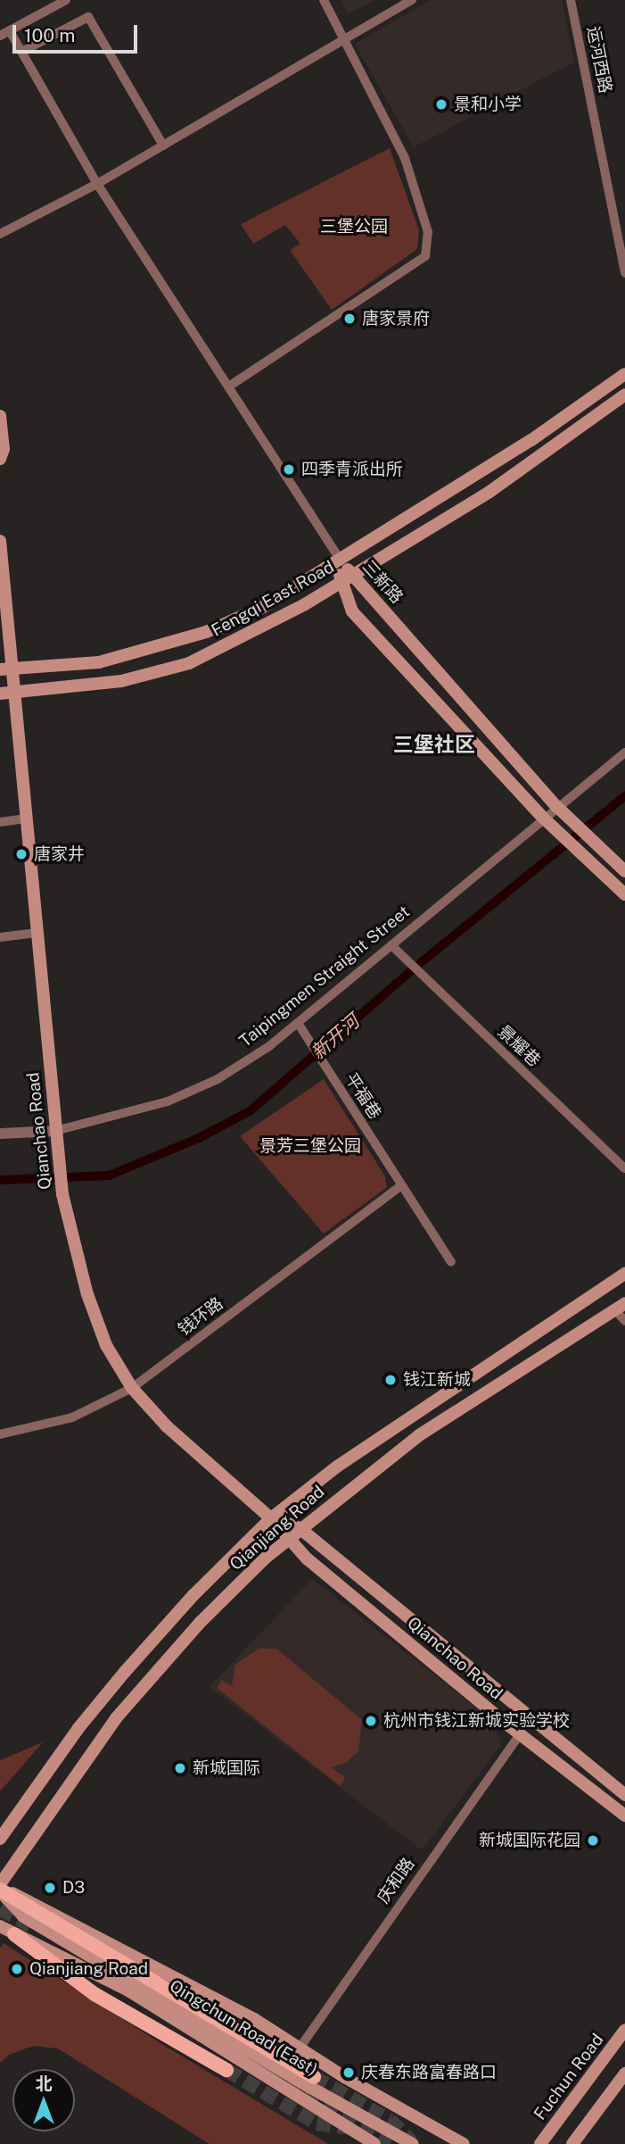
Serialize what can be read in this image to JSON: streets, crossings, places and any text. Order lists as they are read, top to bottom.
{
  "streets": {
    "main road": [
      "三新路",
      "Fengqi East Road",
      "Qianchao Road",
      "Qianjiang Road",
      "Qingchun Road (East)",
      "Fuchun Road"
    ],
    "street": [
      "运河西路",
      "Taipingmen Straight Street",
      "景耀巷",
      "平福巷",
      "钱环路",
      "庆和路"
    ]
  },
  "crossings": [
    ["三新路", "Fengqi East Road"],
    ["三新路", "Taipingmen Straight Street"],
    ["Fengqi East Road", "Qianchao Road"],
    ["Taipingmen Straight Street", "景耀巷"],
    ["Taipingmen Straight Street", "平福巷"],
    ["Taipingmen Straight Street", "Qianchao Road"],
    ["平福巷", "钱环路"],
    ["Qianchao Road", "钱环路"],
    ["Qianchao Road", "Qianjiang Road"],
    ["Qianchao Road", "庆和路"],
    ["Qianjiang Road", "Qingchun Road (East)"]
  ],
  "districts": ["三堡社区"],
  "water": ["新开河"],
  "parks": ["三堡公园", "景芳三堡公园"],
  "places": [
    "景和小学",
    "唐家景府",
    "四季青派出所",
    "唐家井",
    "钱江新城",
    "杭州市钱江新城实验学校",
    "新城国际",
    "新城国际花园",
    "D3",
    "Qianjiang Road",
    "庆春东路富春路口"
  ],
  "scale_bar": "100 m",
  "north": "top"
}
